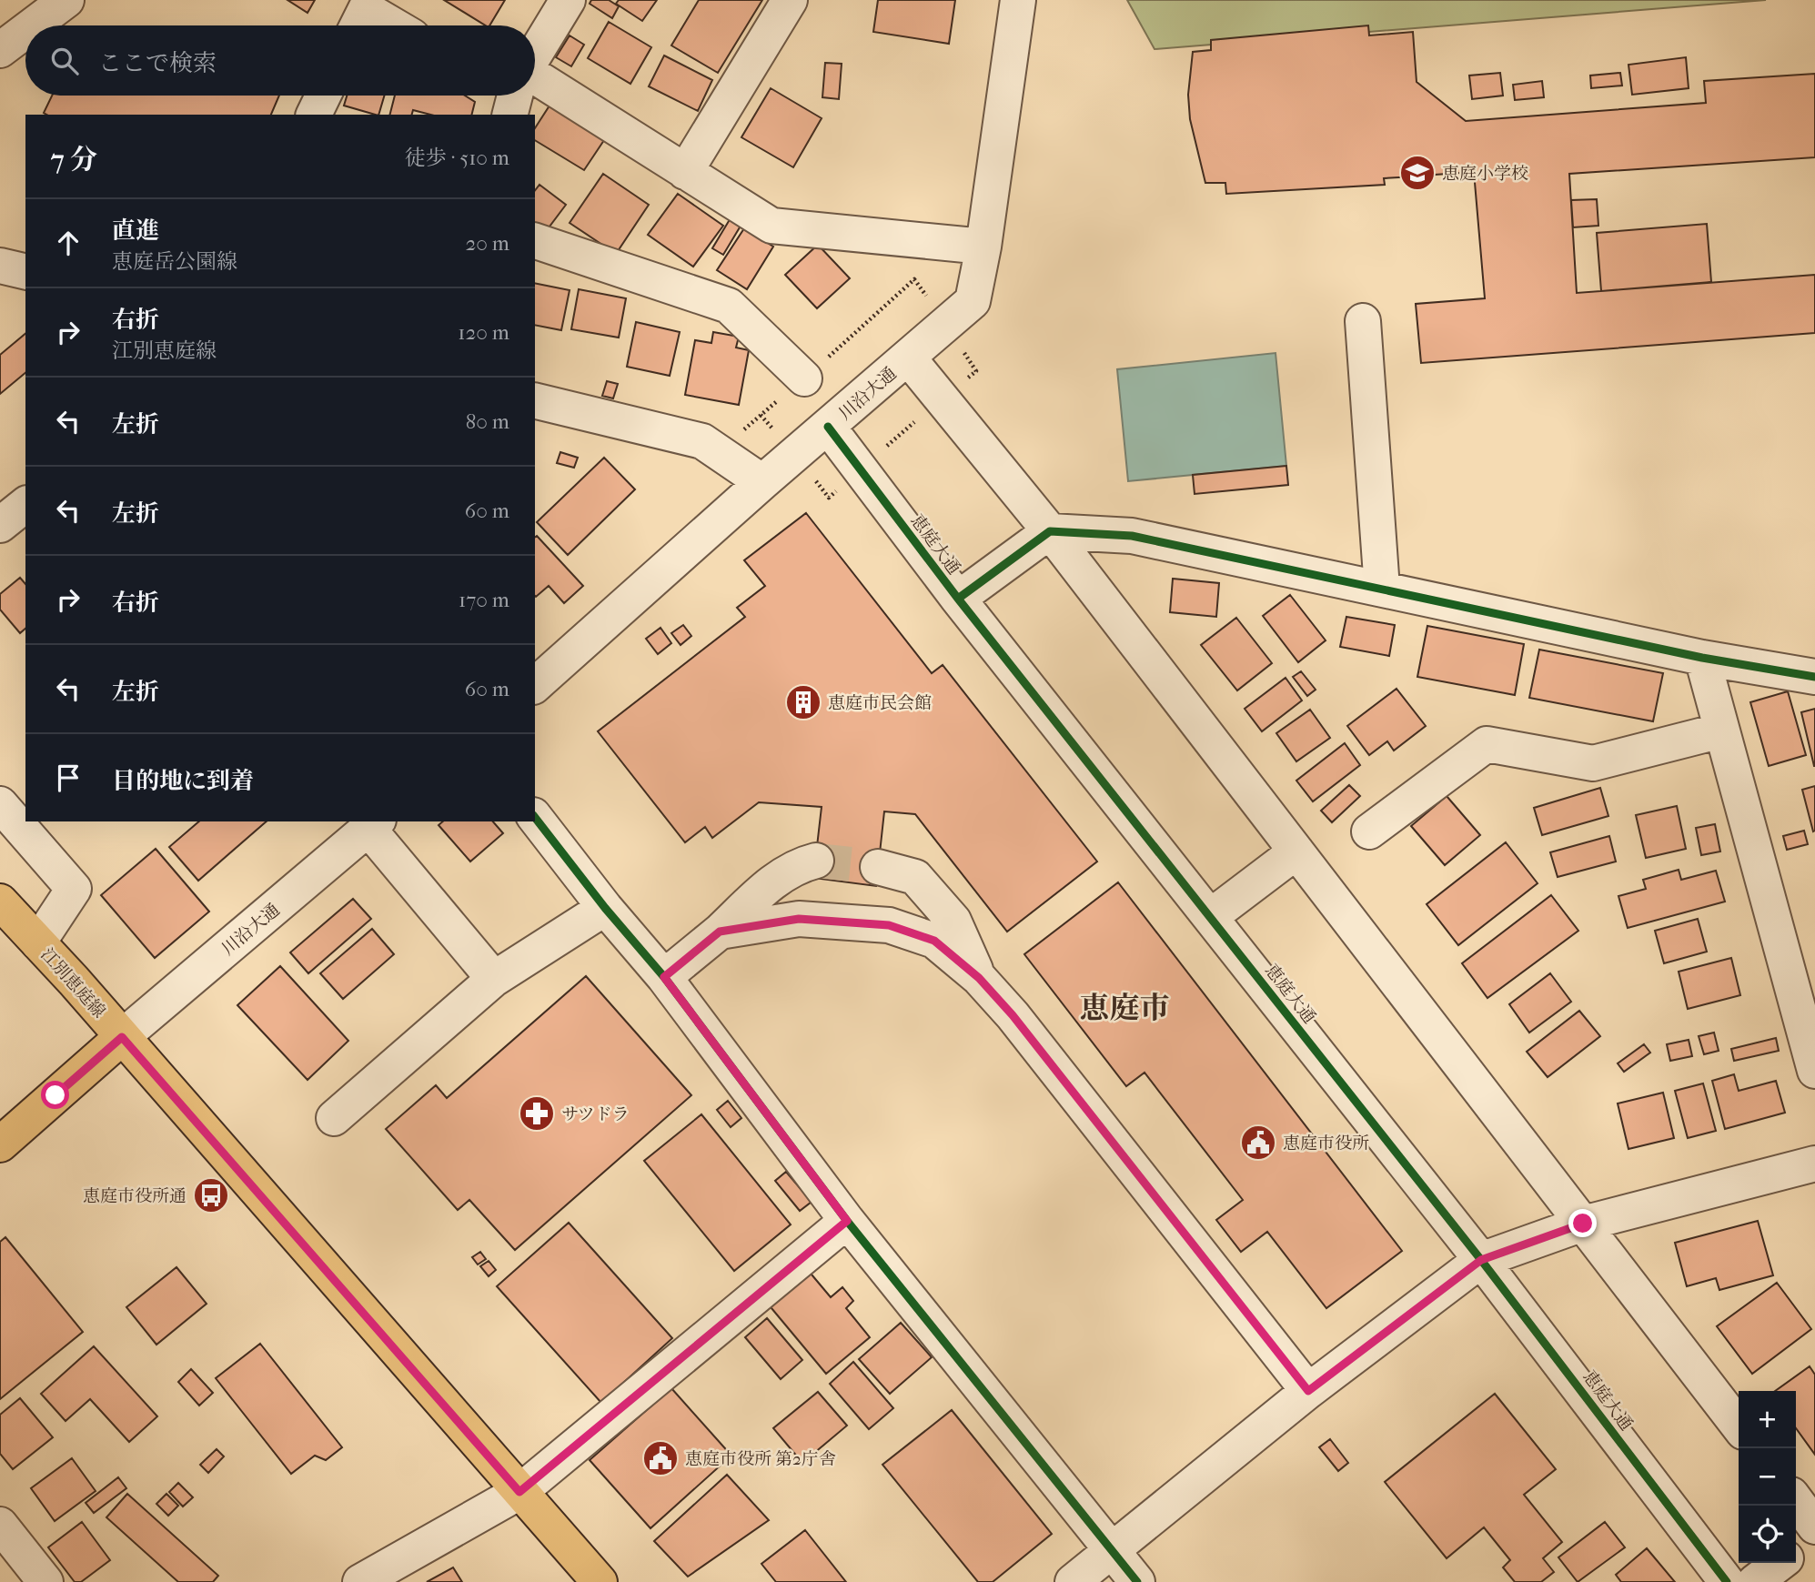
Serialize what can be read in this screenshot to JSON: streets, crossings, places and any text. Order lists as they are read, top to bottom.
{
  "streets": {
    "main road": ["江別恵庭線"],
    "street": ["川沿大通", "恵庭大通"]
  },
  "crossings": [
    ["川沿大通", "恵庭大通"],
    ["川沿大通", "江別恵庭線"]
  ],
  "districts": ["恵庭市"],
  "places": {
    "school or university": ["恵庭小学校"],
    "building": ["恵庭市民会館"],
    "pharmacy": ["サツドラ"],
    "public building": ["恵庭市役所", "恵庭市役所 第2庁舎"],
    "bus stop": ["恵庭市役所通"]
  },
  "page": {
    "search": "ここで検索",
    "heading": ["7 分", "徒歩 · 510 m"],
    "list": [
      ["直進", "恵庭岳公園線", "20 m"],
      ["右折", "江別恵庭線", "120 m"],
      ["左折", "80 m"],
      ["左折", "60 m"],
      ["右折", "170 m"],
      ["左折", "60 m"],
      "目的地に到着"
    ],
    "map_buttons": ["+", "−"]
  }
}
